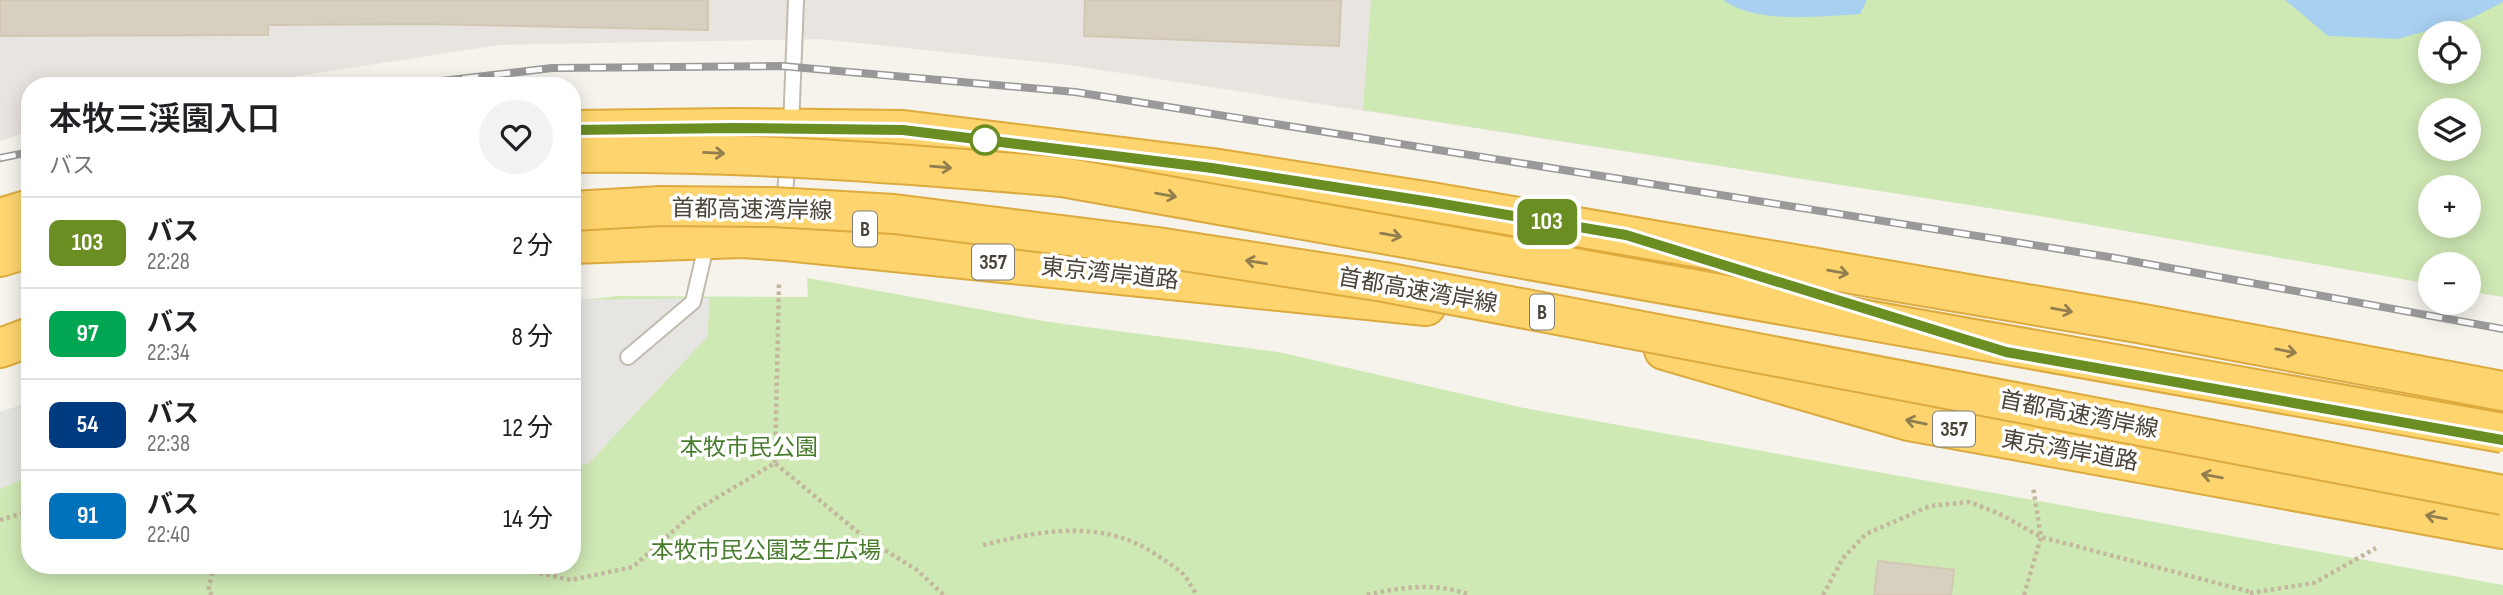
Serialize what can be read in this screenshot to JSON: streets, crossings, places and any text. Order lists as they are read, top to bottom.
{
  "streets": {
    "highway": [
      "首都高速湾岸線",
      "B",
      "357",
      "東京湾岸道路"
    ]
  },
  "crossings": [
    ["首都高速湾岸線", "B"]
  ],
  "parks": ["本牧市民公園", "本牧市民公園芝生広場"],
  "lines": ["bus line 103"],
  "page": {
    "on_map": "103",
    "map_buttons": ["+", "−"],
    "heading": ["本牧三渓園入口", "バス"],
    "list": [
      {
        "mark": "103",
        "name": "バス",
        "note": "22:28",
        "value": "2 分"
      },
      {
        "mark": "97",
        "name": "バス",
        "note": "22:34",
        "value": "8 分"
      },
      {
        "mark": "54",
        "name": "バス",
        "note": "22:38",
        "value": "12 分"
      },
      {
        "mark": "91",
        "name": "バス",
        "note": "22:40",
        "value": "14 分"
      }
    ]
  }
}
